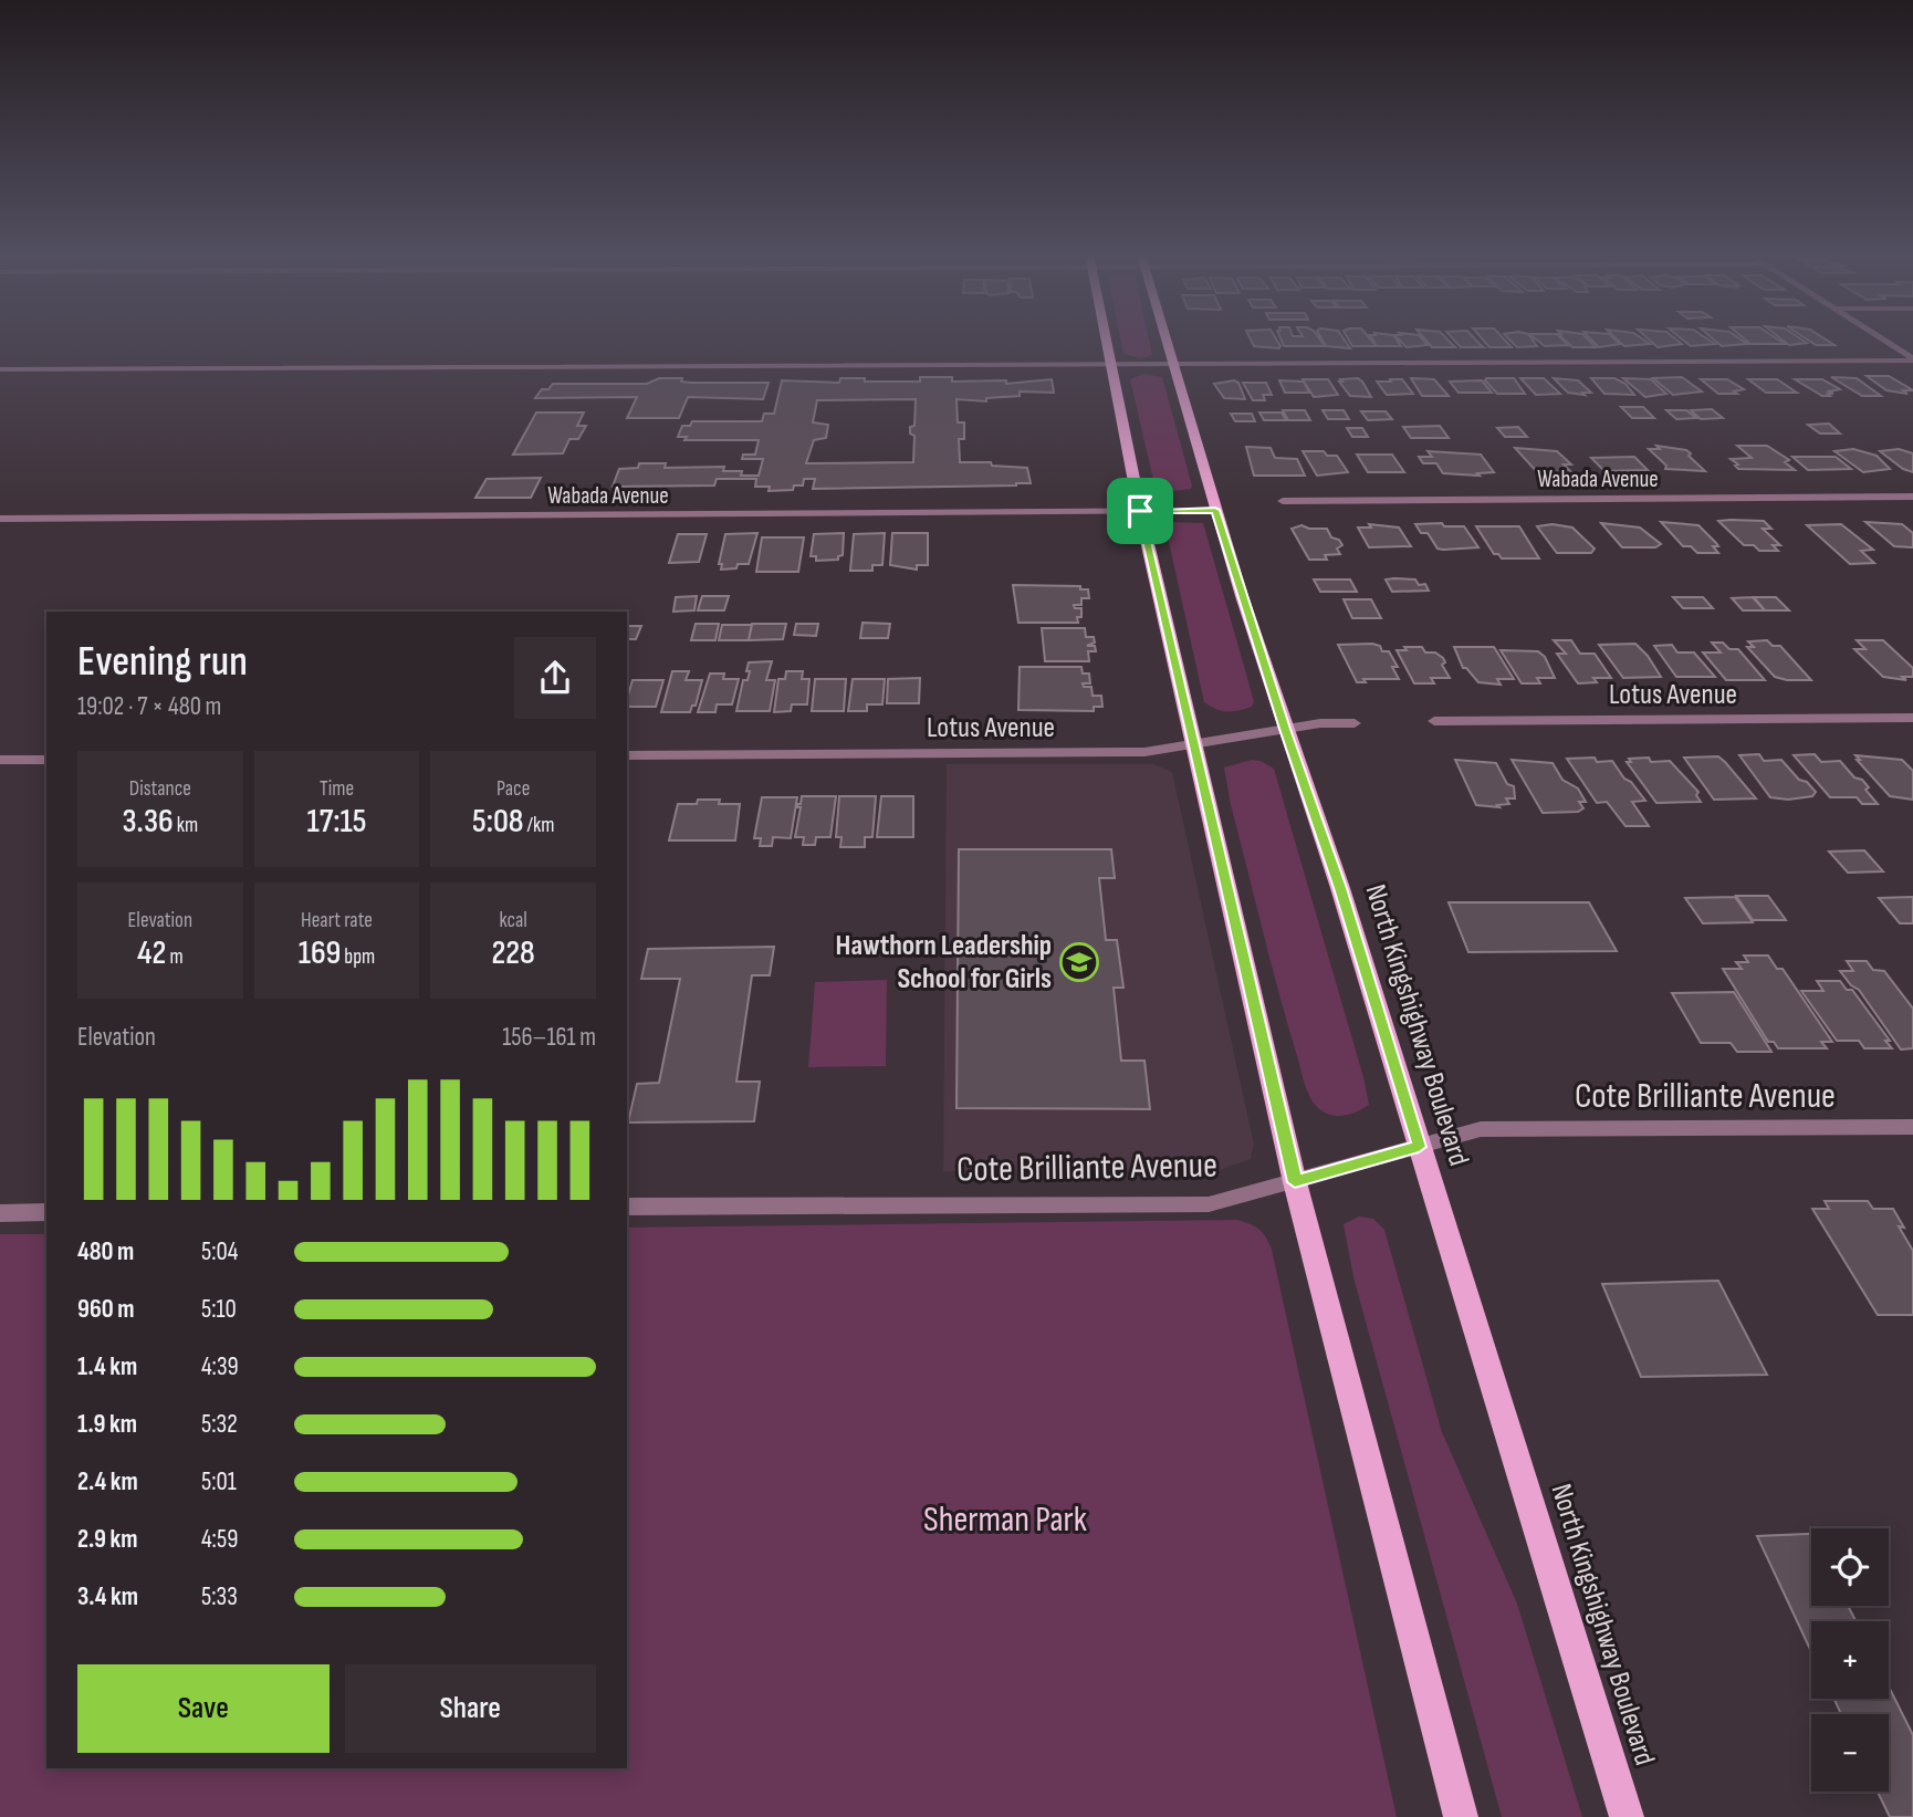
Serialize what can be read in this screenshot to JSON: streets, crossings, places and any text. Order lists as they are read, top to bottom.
{
  "streets": {
    "main road": ["North Kingshighway Boulevard"],
    "street": ["Wabada Avenue", "Lotus Avenue", "Cote Brilliante Avenue"]
  },
  "crossings": [
    ["Wabada Avenue", "North Kingshighway Boulevard"],
    ["Lotus Avenue", "North Kingshighway Boulevard"],
    ["North Kingshighway Boulevard", "Cote Brilliante Avenue"]
  ],
  "parks": ["Sherman Park"],
  "places": {
    "school or university": ["Hawthorn Leadership School for Girls"]
  },
  "page": {
    "heading": ["Evening run", "19:02 · 7 × 480 m"],
    "stats": [
      ["Distance", "3.36 km"],
      ["Time", "17:15"],
      ["Pace", "5:08 /km"],
      ["Elevation", "42 m"],
      ["Heart rate", "169 bpm"],
      ["kcal", "228"]
    ],
    "chart": ["Elevation", "156–161 m"],
    "list": [
      {
        "name": "480 m",
        "note": "5:04"
      },
      {
        "name": "960 m",
        "note": "5:10"
      },
      {
        "name": "1.4 km",
        "note": "4:39"
      },
      {
        "name": "1.9 km",
        "note": "5:32"
      },
      {
        "name": "2.4 km",
        "note": "5:01"
      },
      {
        "name": "2.9 km",
        "note": "4:59"
      },
      {
        "name": "3.4 km",
        "note": "5:33"
      }
    ],
    "map_buttons": ["+", "−"],
    "buttons": ["Save", "Share"]
  }
}
